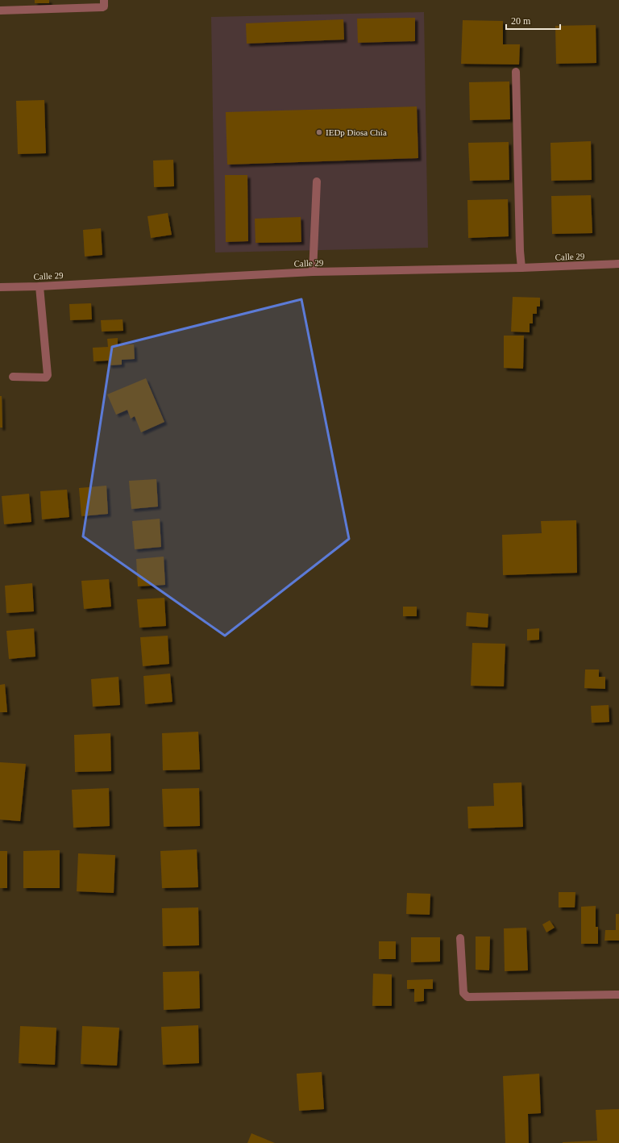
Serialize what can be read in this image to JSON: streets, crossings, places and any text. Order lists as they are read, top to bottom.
{
  "streets": {
    "street": ["Calle 29"]
  },
  "places": ["IEDp Diosa Chía"],
  "scale_bar": "20 m"
}
